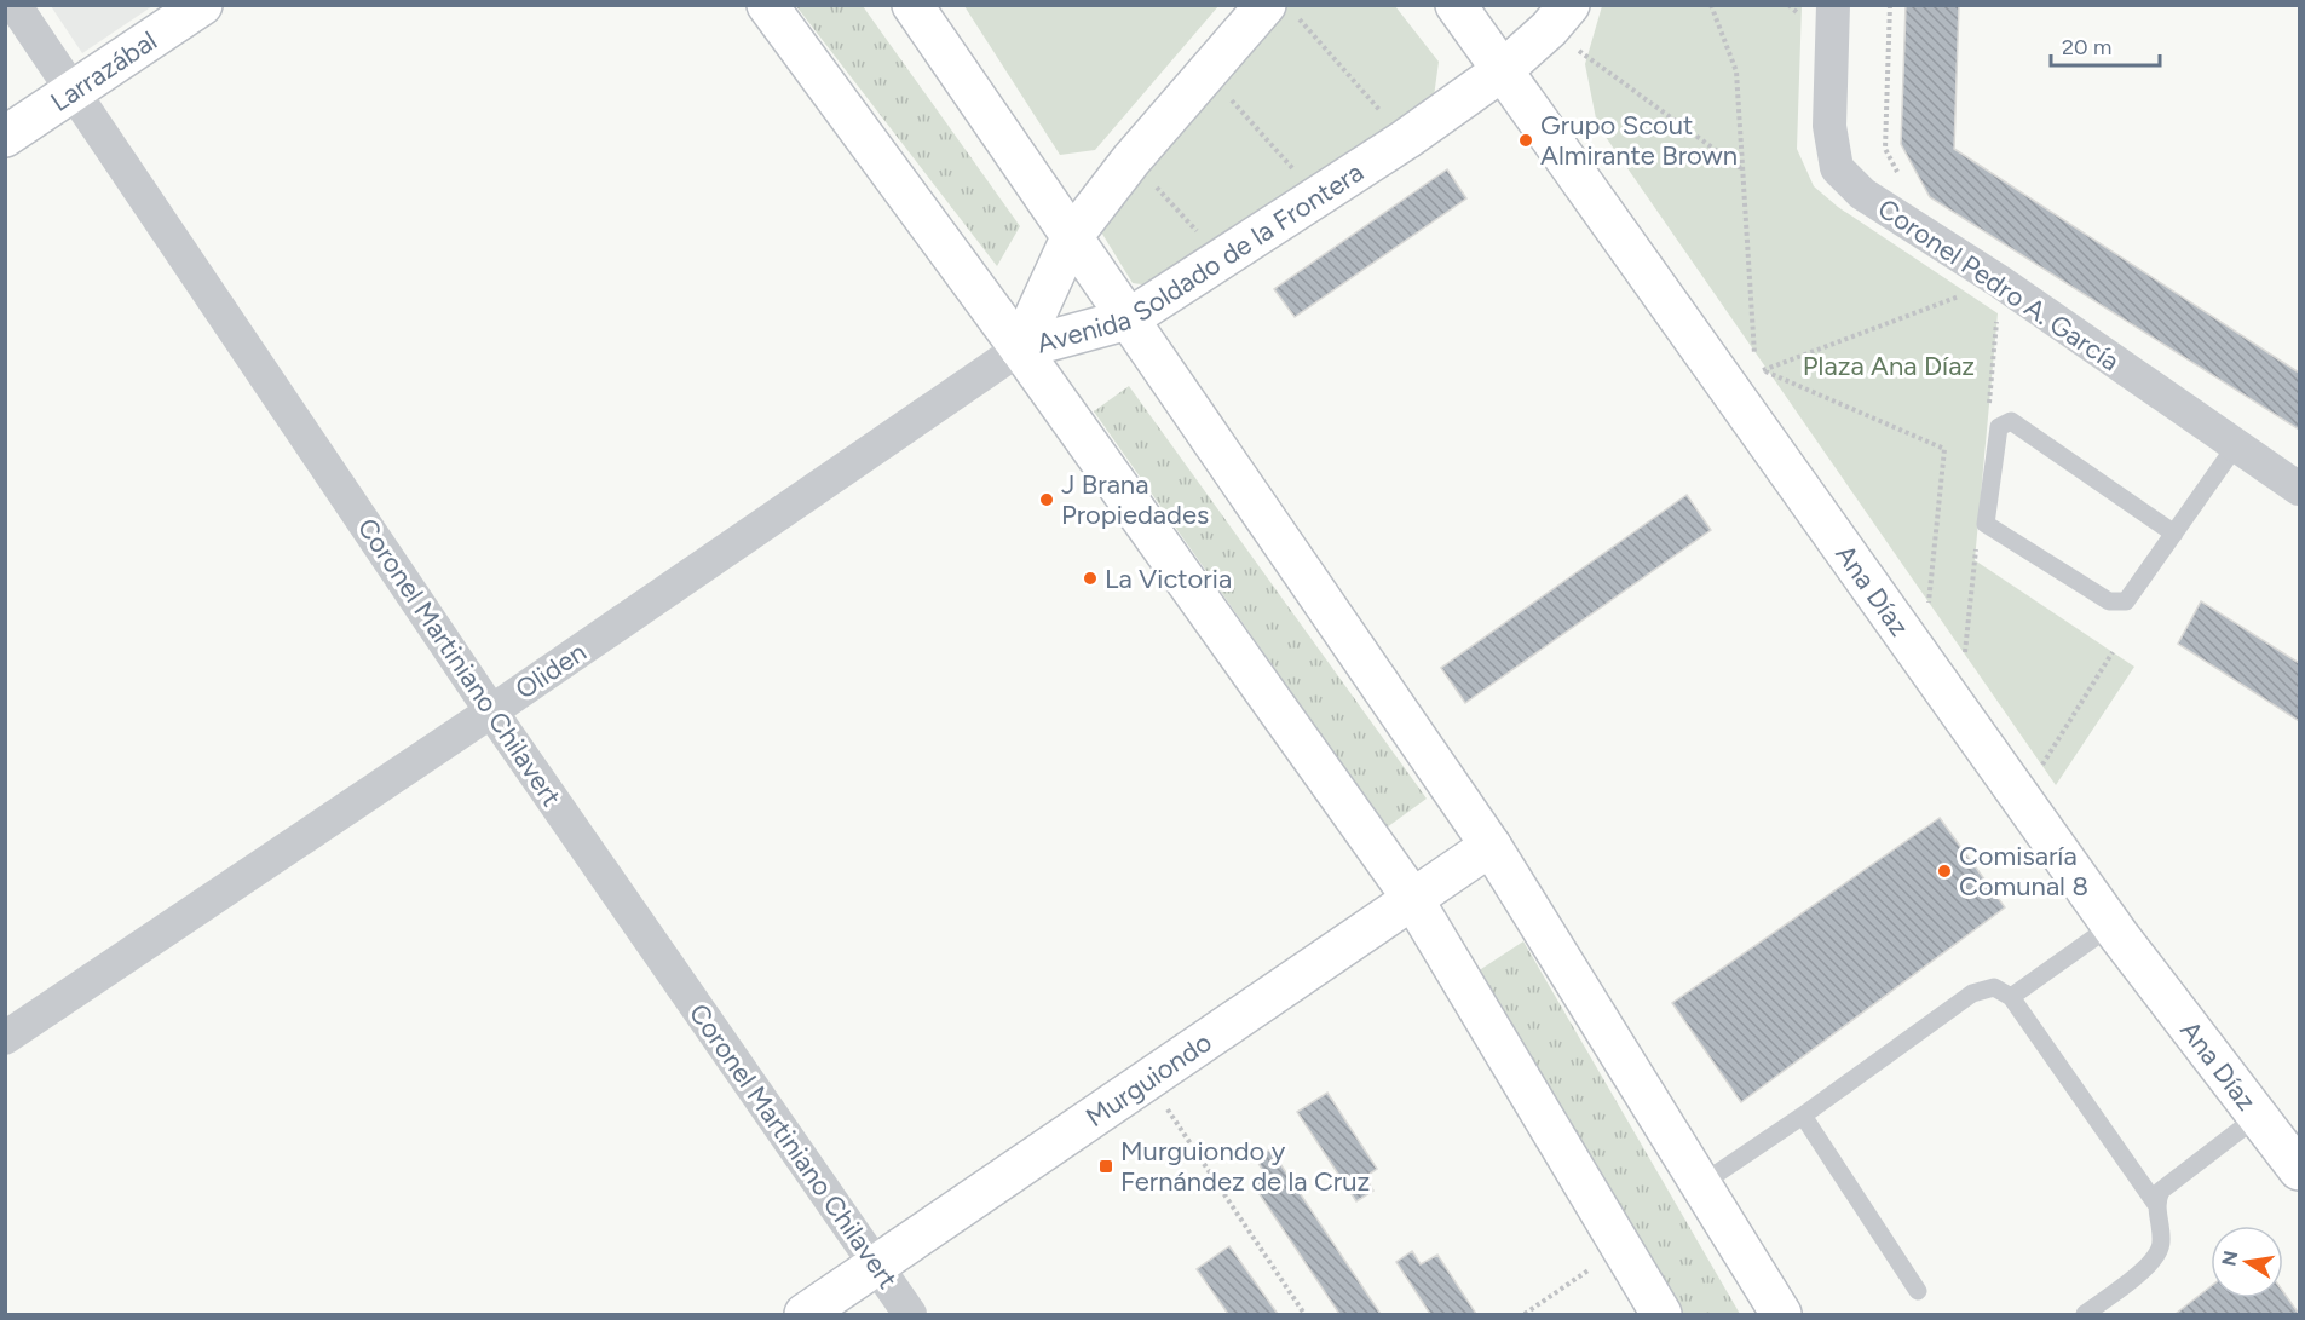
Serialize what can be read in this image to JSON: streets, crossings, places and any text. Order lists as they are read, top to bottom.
{
  "streets": {
    "street": [
      "Larrazábal",
      "Avenida Soldado de la Frontera",
      "Coronel Pedro A. García",
      "Ana Díaz",
      "Coronel Martiniano Chilavert",
      "Oliden",
      "Murguiondo"
    ]
  },
  "crossings": [
    ["Larrazábal", "Coronel Martiniano Chilavert"],
    ["Avenida Soldado de la Frontera", "Ana Díaz"],
    ["Avenida Soldado de la Frontera", "Oliden"],
    ["Coronel Martiniano Chilavert", "Oliden"],
    ["Coronel Martiniano Chilavert", "Murguiondo"]
  ],
  "parks": ["Plaza Ana Díaz"],
  "places": {
    "other": [
      "Grupo Scout Almirante Brown",
      "J Brana Propiedades",
      "La Victoria",
      "Comisaría Comunal 8"
    ],
    "transit": ["Murguiondo y Fernández de la Cruz"]
  },
  "scale_bar": "20 m",
  "north": "left"
}
